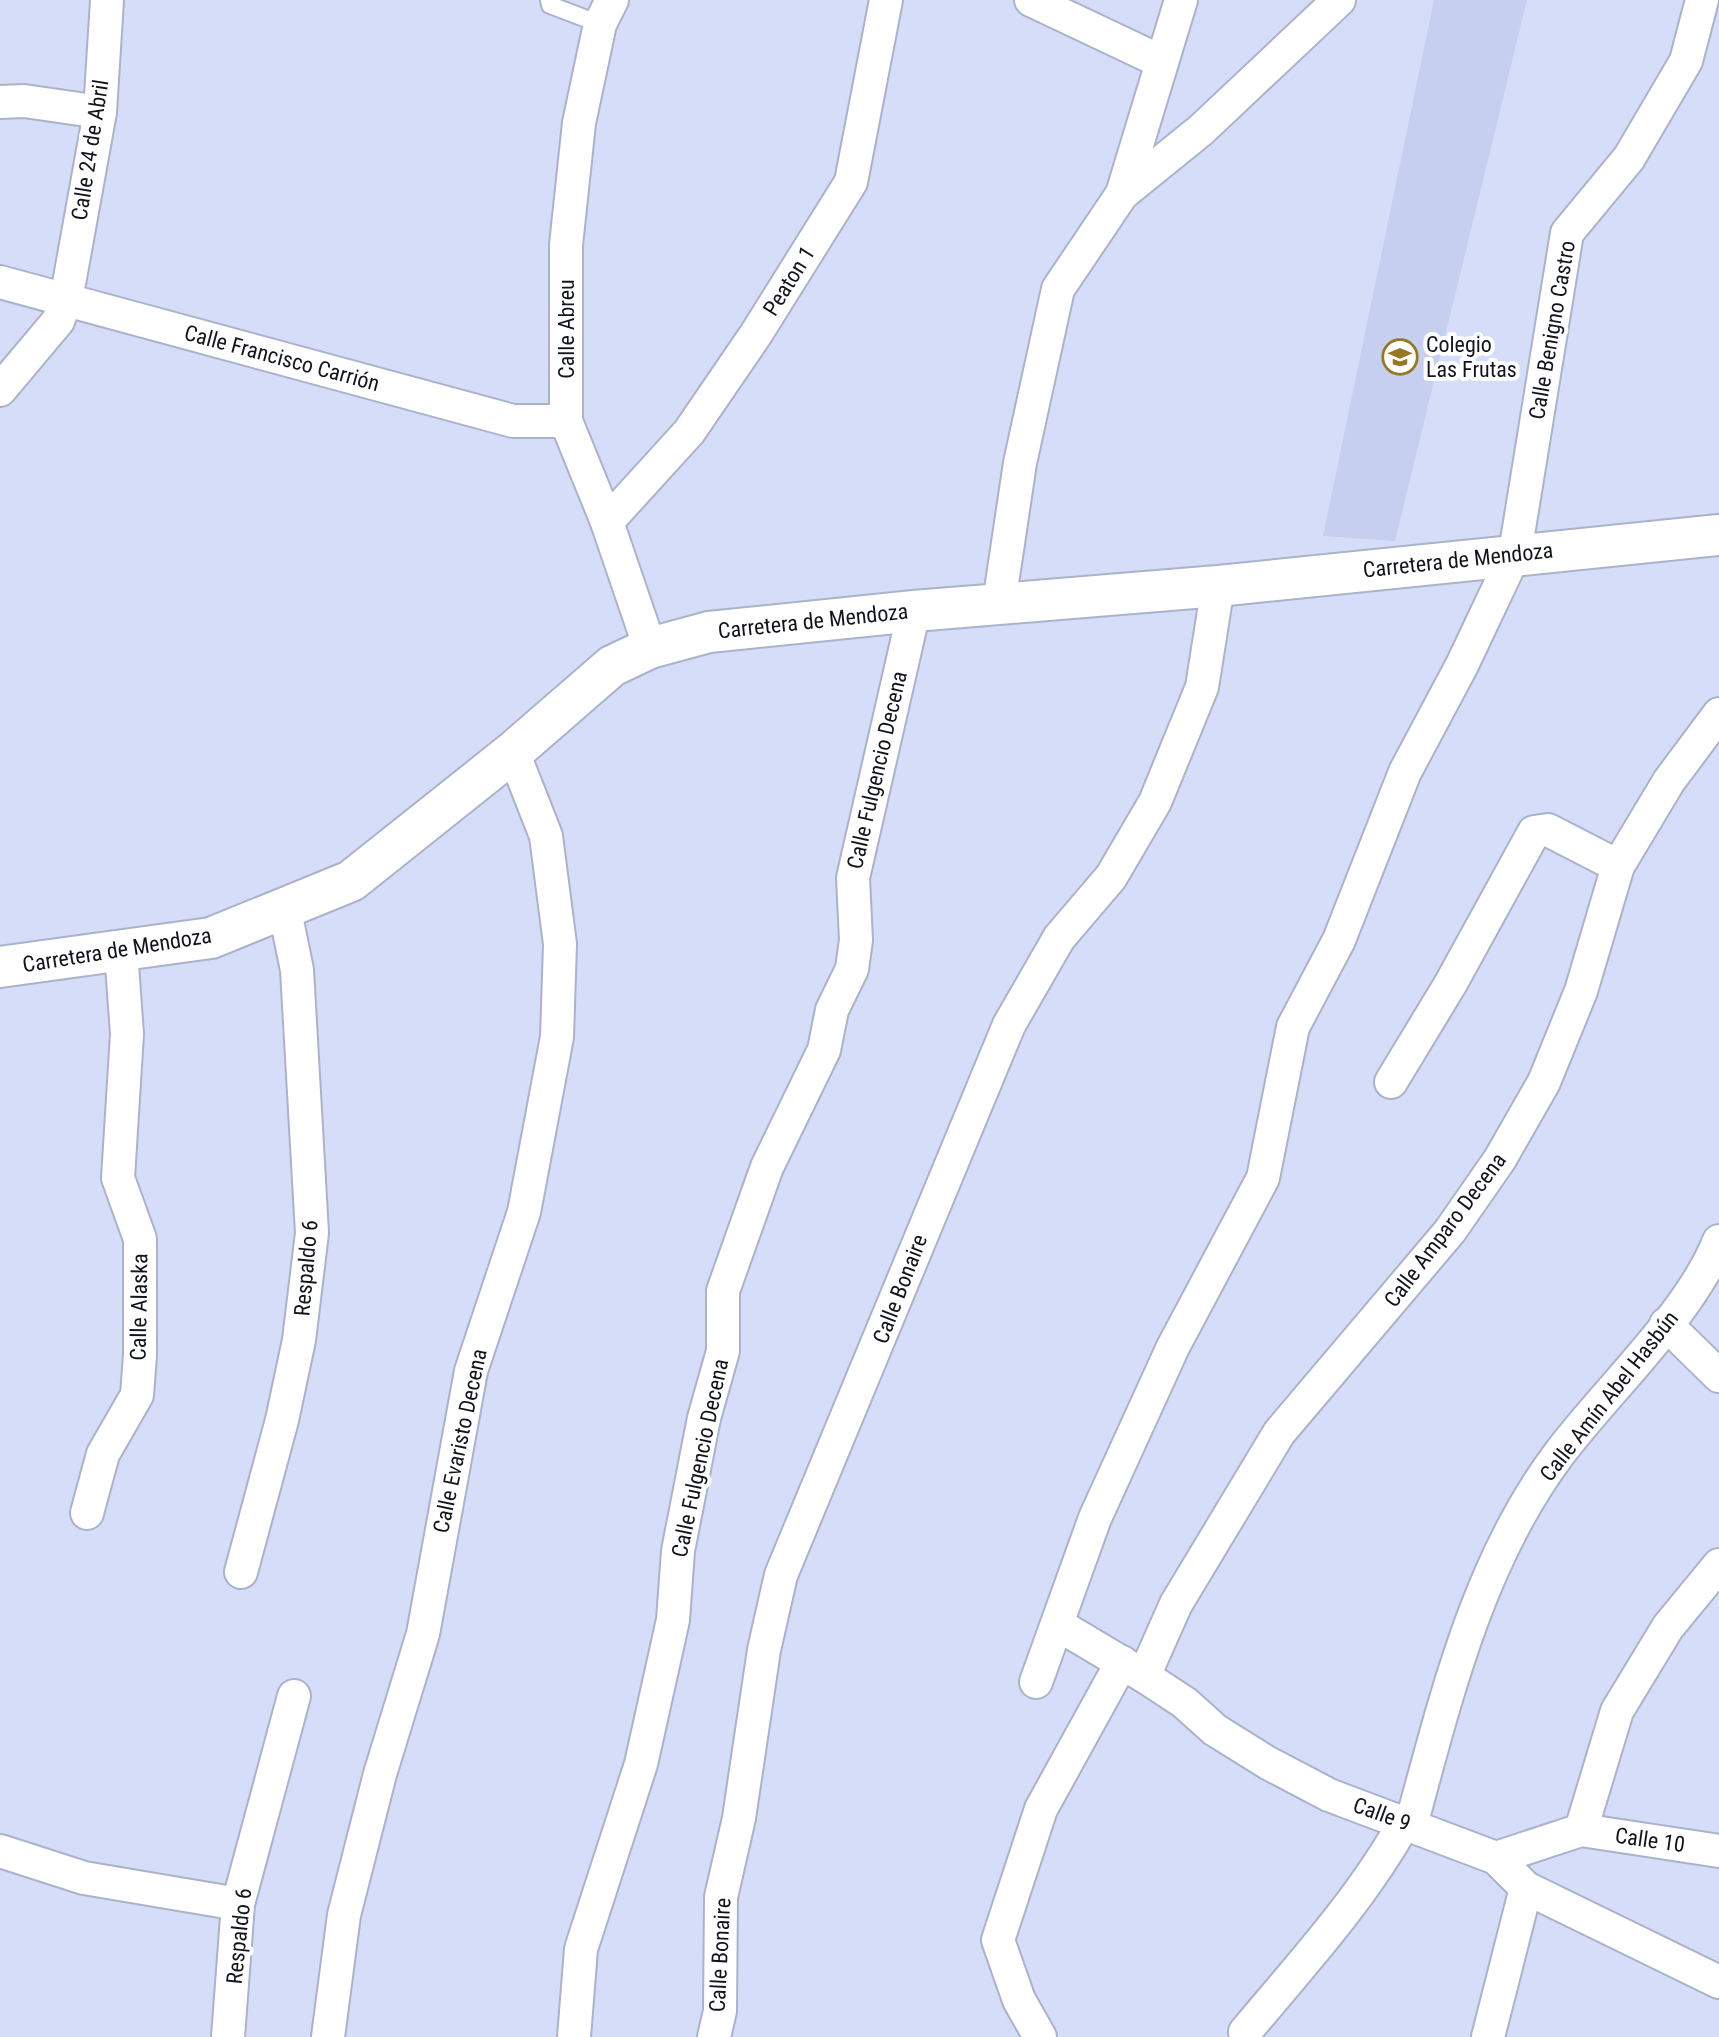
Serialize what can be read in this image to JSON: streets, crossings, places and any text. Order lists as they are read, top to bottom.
{
  "streets": {
    "street": [
      "Calle 24 de Abril",
      "Peaton 1",
      "Calle Abreu",
      "Calle Benigno Castro",
      "Calle Francisco Carrión",
      "Carretera de Mendoza",
      "Calle Fulgencio Decena",
      "Calle Amparo Decena",
      "Respaldo 6",
      "Calle Bonaire",
      "Calle Alaska",
      "Calle Amín Abel Hasbún",
      "Calle Evaristo Decena",
      "Calle 9",
      "Calle 10"
    ]
  },
  "crossings": [
    ["Calle 24 de Abril", "Calle Francisco Carrión"],
    ["Peaton 1", "Calle Abreu"],
    ["Calle Abreu", "Calle Francisco Carrión"],
    ["Calle Abreu", "Carretera de Mendoza"],
    ["Calle Benigno Castro", "Carretera de Mendoza"],
    ["Calle Benigno Castro", "Calle 9"],
    ["Carretera de Mendoza", "Calle Fulgencio Decena"],
    ["Carretera de Mendoza", "Respaldo 6"],
    ["Carretera de Mendoza", "Calle Bonaire"],
    ["Carretera de Mendoza", "Calle Alaska"],
    ["Carretera de Mendoza", "Calle Evaristo Decena"],
    ["Calle Amparo Decena", "Calle 9"],
    ["Calle Amín Abel Hasbún", "Calle 9"]
  ],
  "places": {
    "school or university": ["Colegio Las Frutas"]
  }
}
